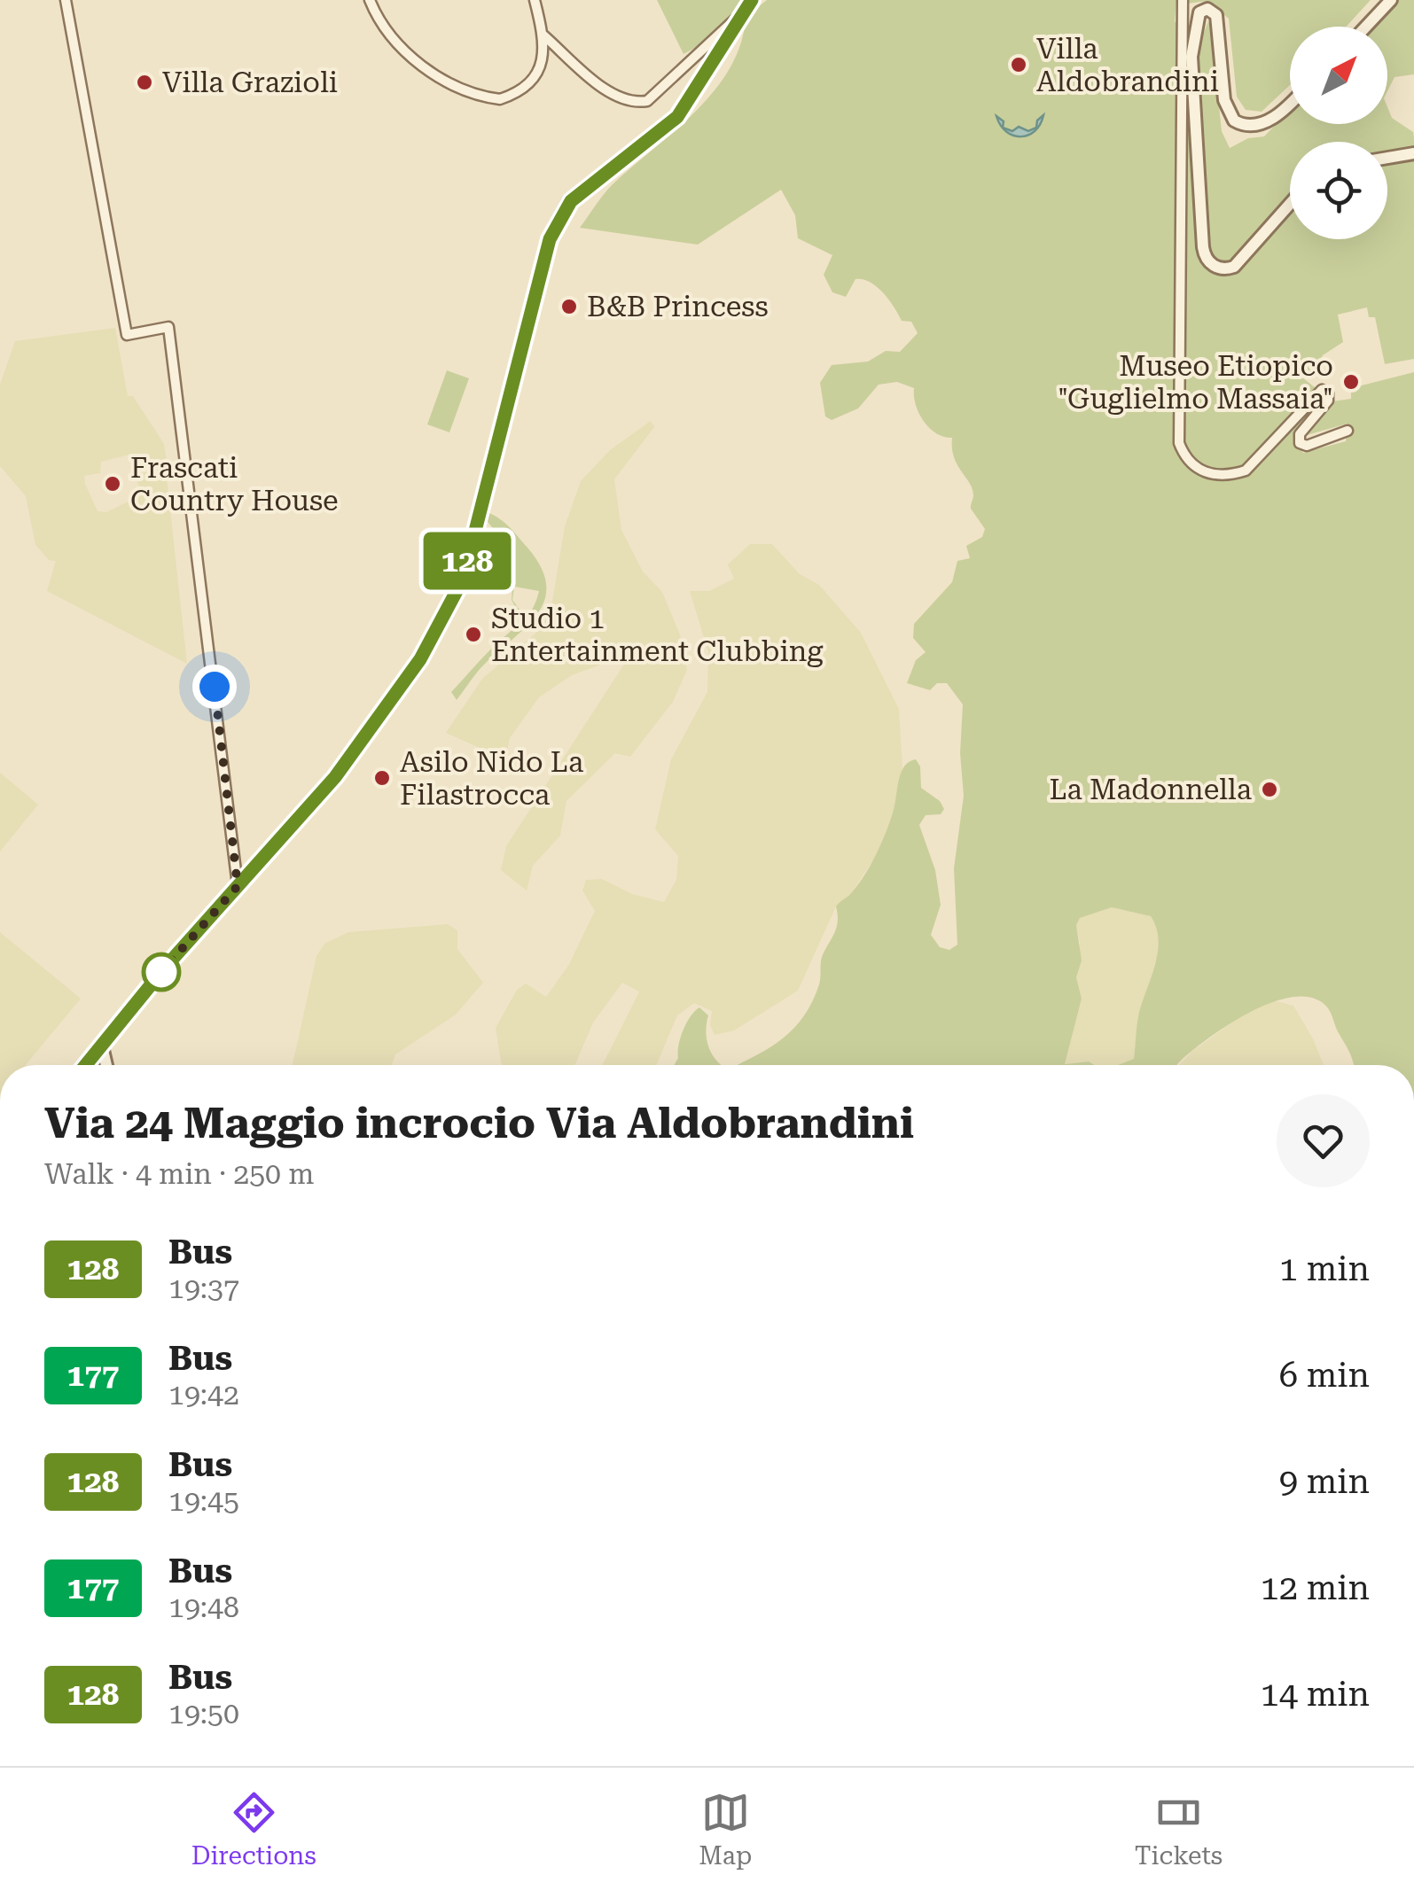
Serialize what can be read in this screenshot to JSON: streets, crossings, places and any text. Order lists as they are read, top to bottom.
{
  "places": [
    "Villa Aldobrandini",
    "Villa Grazioli",
    "B&B Princess",
    "Museo Etiopico \"Guglielmo Massaia\"",
    "Frascati Country House",
    "Studio 1 Entertainment Clubbing",
    "Asilo Nido La Filastrocca",
    "La Madonnella"
  ],
  "lines": ["bus line 128"],
  "north": "top right",
  "page": {
    "on_map": "128",
    "heading": ["Via 24 Maggio incrocio Via Aldobrandini", "Walk · 4 min · 250 m"],
    "list": [
      {
        "mark": "128",
        "name": "Bus",
        "note": "19:37",
        "value": "1 min"
      },
      {
        "mark": "177",
        "name": "Bus",
        "note": "19:42",
        "value": "6 min"
      },
      {
        "mark": "128",
        "name": "Bus",
        "note": "19:45",
        "value": "9 min"
      },
      {
        "mark": "177",
        "name": "Bus",
        "note": "19:48",
        "value": "12 min"
      },
      {
        "mark": "128",
        "name": "Bus",
        "note": "19:50",
        "value": "14 min"
      }
    ],
    "tabs": ["Directions", "Map", "Tickets"]
  }
}
